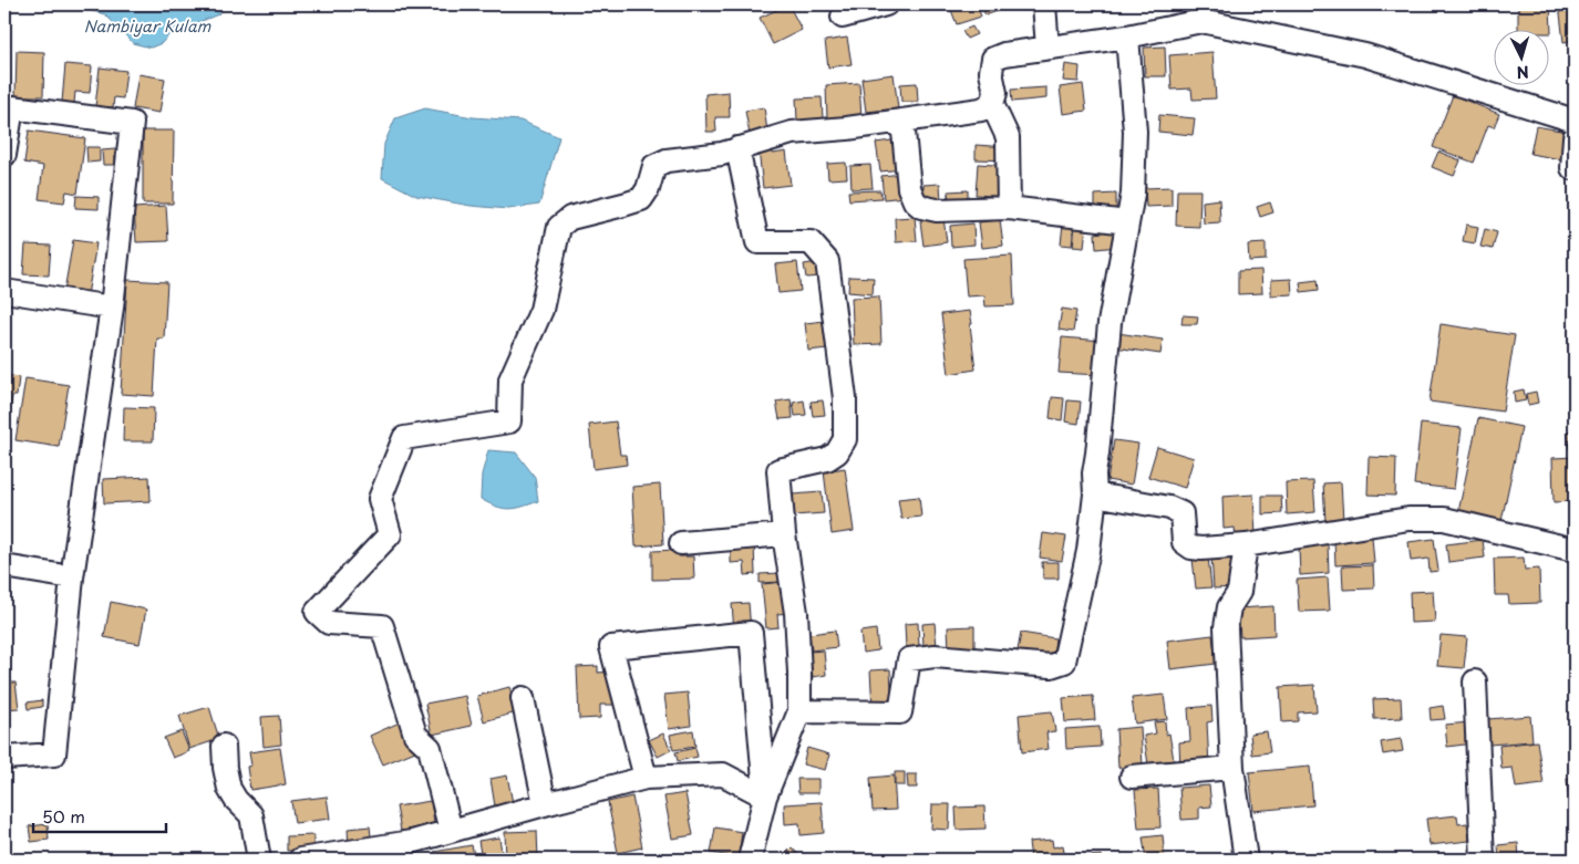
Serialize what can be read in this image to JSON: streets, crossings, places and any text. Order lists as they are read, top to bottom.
{
  "water": ["Nambiyar Kulam"],
  "scale_bar": "50 m",
  "north": "bottom"
}
